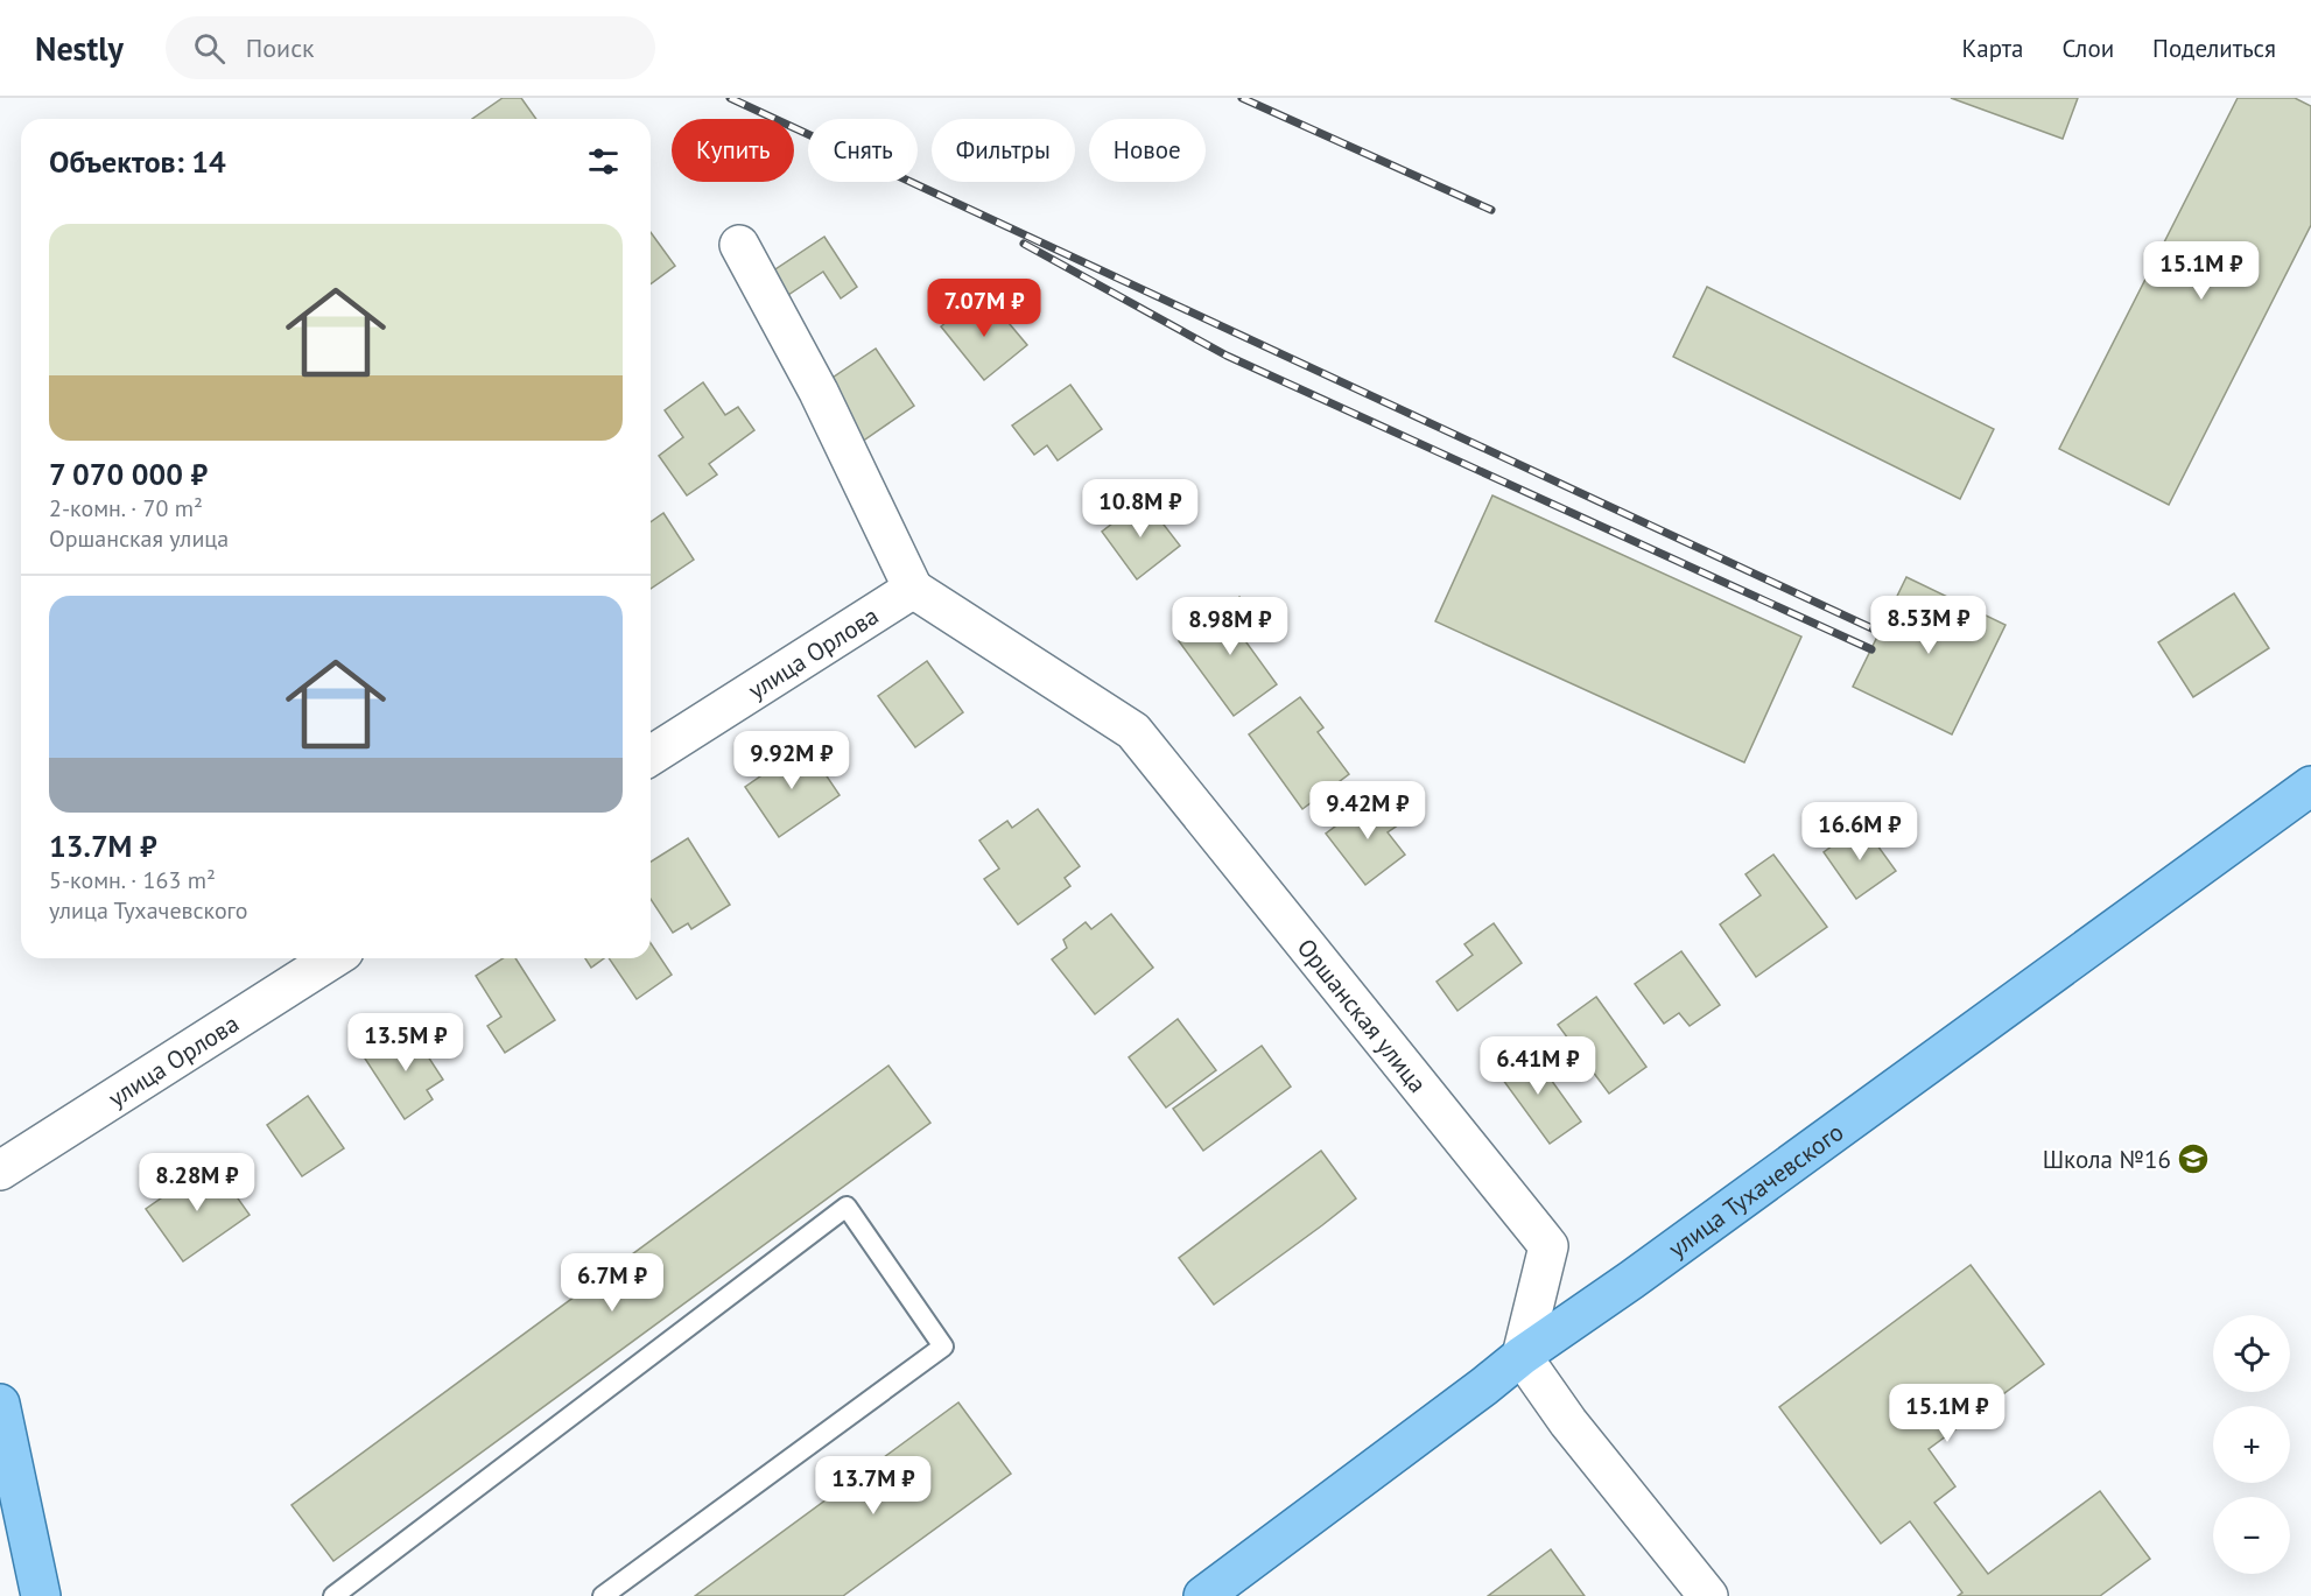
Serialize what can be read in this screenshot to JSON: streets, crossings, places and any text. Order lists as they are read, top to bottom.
{
  "streets": {
    "main road": ["улица Тухачевского"],
    "street": ["улица Орлова", "Оршанская улица"]
  },
  "crossings": [
    ["улица Орлова", "Оршанская улица"],
    ["Оршанская улица", "улица Тухачевского"]
  ],
  "places": {
    "school or university": ["Школа №16"]
  },
  "page": {
    "header": "Nestly",
    "search": "Поиск",
    "nav": ["Карта", "Слои", "Поделиться"],
    "chip": [
      "Купить",
      "Снять",
      "Фильтры",
      "Новое"
    ],
    "heading": "Объектов: 14",
    "list": [
      {
        "name": "7 070 000 ₽",
        "note": "2-комн. · 70 m² · Оршанская улица"
      },
      {
        "name": "13.7M ₽",
        "note": "5-комн. · 163 m² · улица Тухачевского"
      }
    ],
    "price": [
      "15.1M ₽",
      "7.07M ₽",
      "10.8M ₽",
      "8.53M ₽",
      "8.98M ₽",
      "9.92M ₽",
      "9.42M ₽",
      "16.6M ₽",
      "13.5M ₽",
      "6.41M ₽",
      "8.28M ₽",
      "6.7M ₽",
      "15.1M ₽",
      "13.7M ₽"
    ],
    "map_buttons": ["+", "−"]
  }
}
